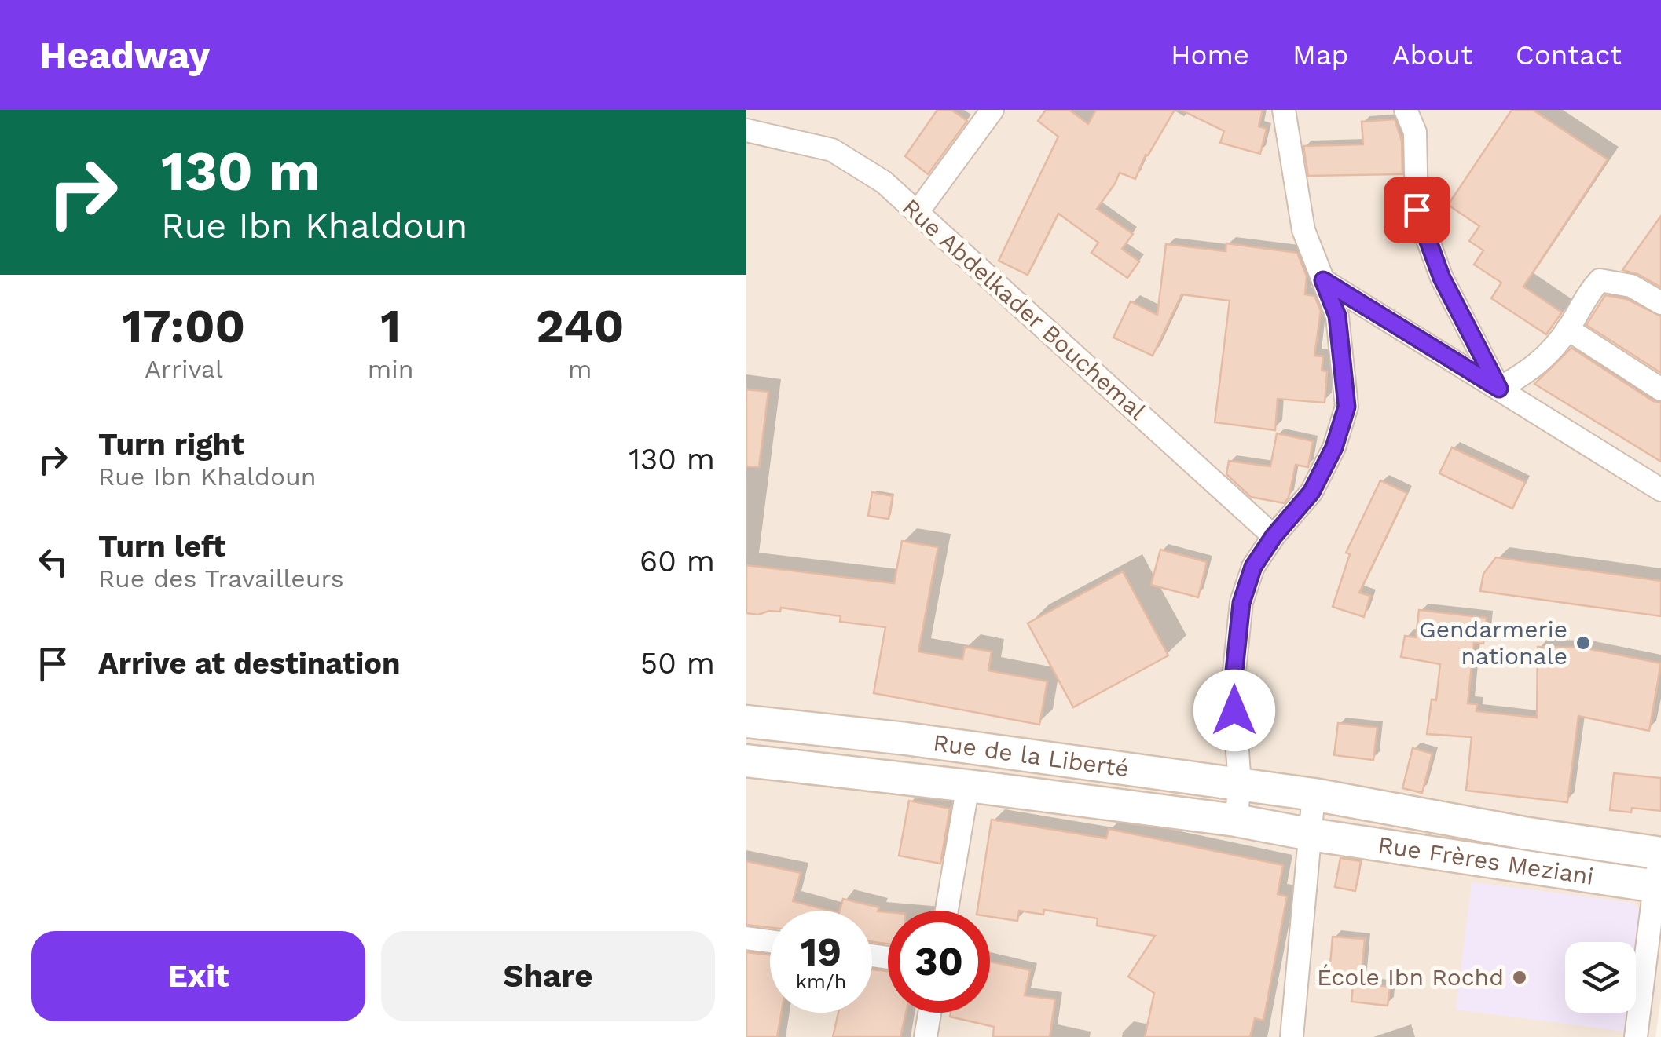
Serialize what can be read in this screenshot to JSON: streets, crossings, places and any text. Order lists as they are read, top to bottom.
{
  "streets": {
    "main road": ["Rue de la Liberté", "Rue Frères Meziani"],
    "street": ["Rue Abdelkader Bouchemal"]
  },
  "crossings": [
    ["Rue de la Liberté", "Rue Frères Meziani"]
  ],
  "places": ["Gendarmerie nationale", "École Ibn Rochd"],
  "page": {
    "header": "Headway",
    "nav": [
      "Home",
      "Map",
      "About",
      "Contact"
    ],
    "turn": ["130 m", "Rue Ibn Khaldoun"],
    "eta": [
      "17:00",
      "Arrival",
      "1",
      "min",
      "240",
      "m"
    ],
    "list": [
      {
        "name": "Turn right",
        "note": "Rue Ibn Khaldoun",
        "value": "130 m"
      },
      {
        "name": "Turn left",
        "note": "Rue des Travailleurs",
        "value": "60 m"
      },
      {
        "name": "Arrive at destination",
        "value": "50 m"
      }
    ],
    "speed": "19 km/h",
    "limit": "30",
    "buttons": ["Exit", "Share"]
  }
}
